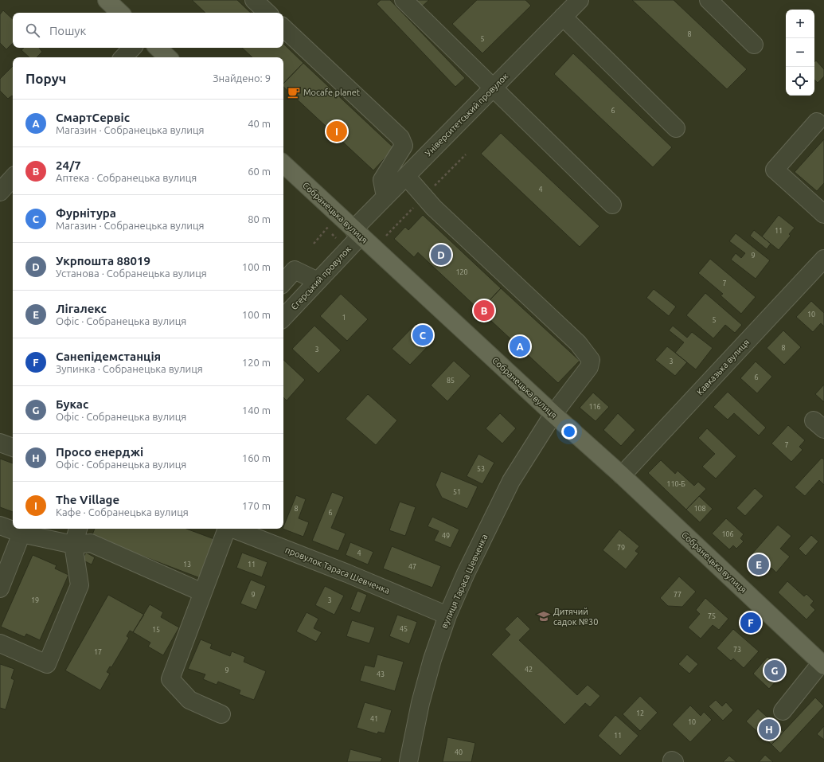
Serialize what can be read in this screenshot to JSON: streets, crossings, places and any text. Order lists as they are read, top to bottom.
{
  "streets": {
    "main road": ["Собранецька вулиця"],
    "street": [
      "Університетський провулок",
      "Єгерський провулок",
      "Кавказька вулиця",
      "провулок Тараса Шевченка",
      "вулиця Тараса Шевченка"
    ]
  },
  "crossings": [
    ["Університетський провулок", "Собранецька вулиця"],
    ["Університетський провулок", "Єгерський провулок"],
    ["Університетський провулок", "вулиця Тараса Шевченка"],
    ["Собранецька вулиця", "Єгерський провулок"],
    ["Собранецька вулиця", "Кавказька вулиця"],
    ["Собранецька вулиця", "вулиця Тараса Шевченка"],
    ["провулок Тараса Шевченка", "вулиця Тараса Шевченка"]
  ],
  "places": {
    "cafe": ["Mocafe planet"],
    "school or university": ["Дитячий садок №30"]
  },
  "house_numbers": [
    "8",
    "5",
    "6",
    "4",
    "11",
    "9",
    "120",
    "7",
    "10",
    "1",
    "5",
    "8",
    "3",
    "3",
    "6",
    "85",
    "116",
    "7",
    "53",
    "110-Б",
    "51",
    "8",
    "108",
    "6",
    "106",
    "49",
    "79",
    "4",
    "13",
    "11",
    "47",
    "9",
    "77",
    "19",
    "3",
    "75",
    "45",
    "15",
    "73",
    "17",
    "42",
    "9",
    "43",
    "12",
    "41",
    "10",
    "11",
    "40"
  ],
  "page": {
    "map_buttons": ["+", "−"],
    "search": "Пошук",
    "heading": ["Поруч", "Знайдено: 9"],
    "list": [
      {
        "mark": "A",
        "name": "СмартСервіс",
        "note": "Магазин · Собранецька вулиця",
        "value": "40 m"
      },
      {
        "mark": "B",
        "name": "24/7",
        "note": "Аптека · Собранецька вулиця",
        "value": "60 m"
      },
      {
        "mark": "C",
        "name": "Фурнітура",
        "note": "Магазин · Собранецька вулиця",
        "value": "80 m"
      },
      {
        "mark": "D",
        "name": "Укрпошта 88019",
        "note": "Установа · Собранецька вулиця",
        "value": "100 m"
      },
      {
        "mark": "E",
        "name": "Лігалекс",
        "note": "Офіс · Собранецька вулиця",
        "value": "100 m"
      },
      {
        "mark": "F",
        "name": "Санепідемстанція",
        "note": "Зупинка · Собранецька вулиця",
        "value": "120 m"
      },
      {
        "mark": "G",
        "name": "Букас",
        "note": "Офіс · Собранецька вулиця",
        "value": "140 m"
      },
      {
        "mark": "H",
        "name": "Просо енерджі",
        "note": "Офіс · Собранецька вулиця",
        "value": "160 m"
      },
      {
        "mark": "I",
        "name": "The Village",
        "note": "Кафе · Собранецька вулиця",
        "value": "170 m"
      }
    ],
    "pins": [
      "I",
      "D",
      "B",
      "C",
      "A",
      "E",
      "F",
      "G",
      "H"
    ]
  }
}
